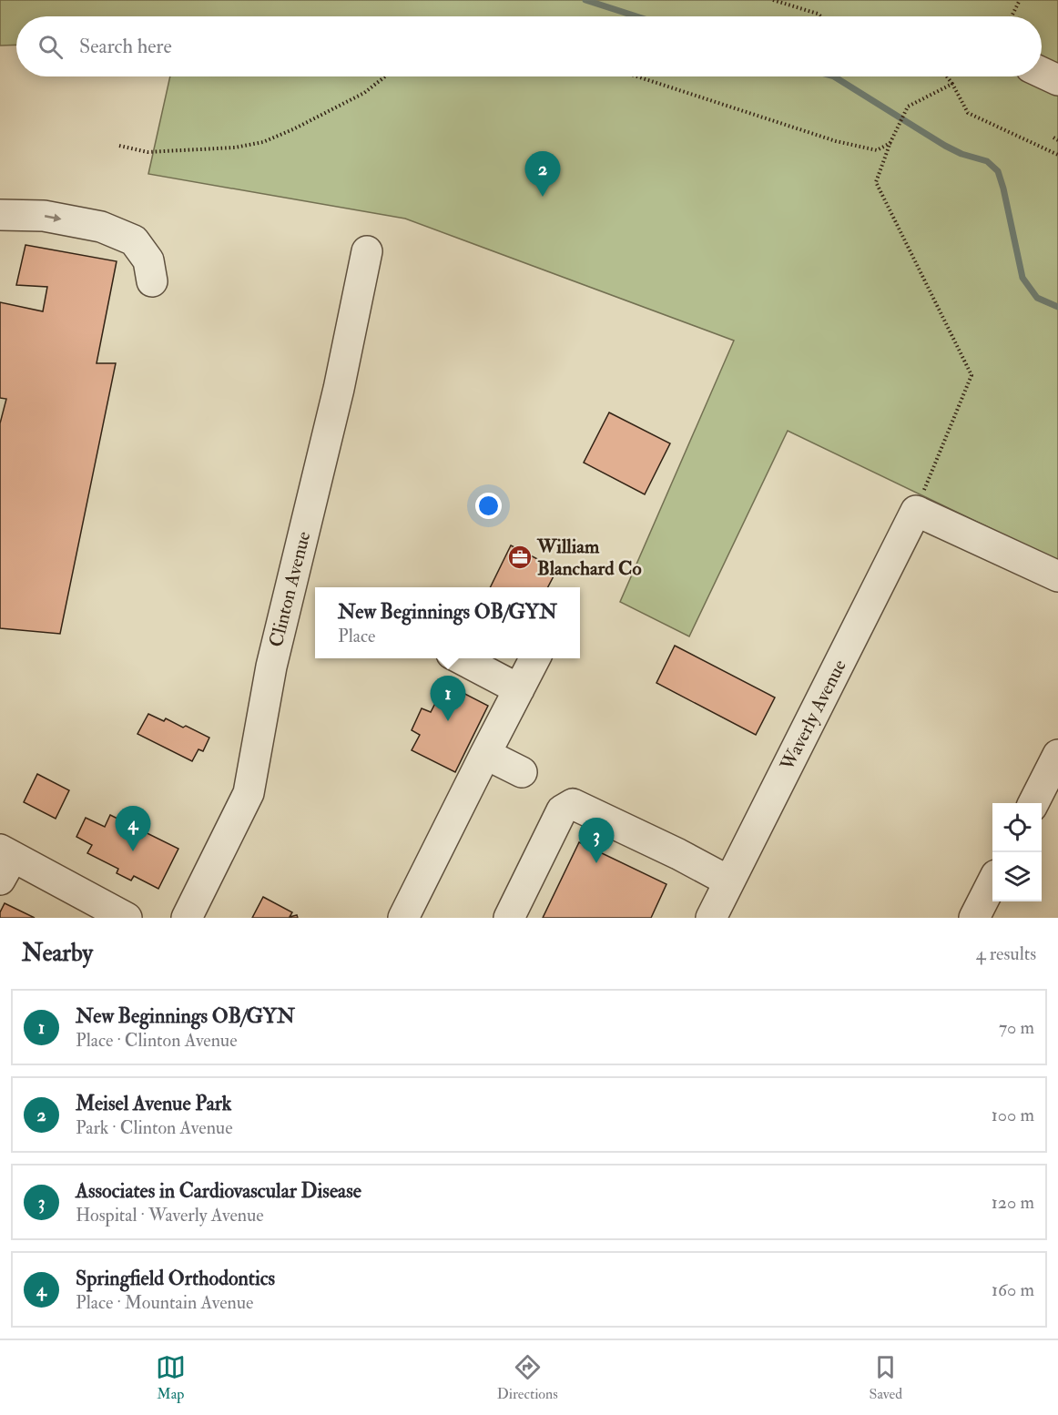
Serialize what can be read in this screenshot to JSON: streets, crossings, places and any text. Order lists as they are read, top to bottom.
{
  "streets": {
    "street": ["Clinton Avenue", "Waverly Avenue"]
  },
  "places": {
    "office": ["William Blanchard Co"]
  },
  "page": {
    "search": "Search here",
    "pins": [
      "2",
      "1",
      "4",
      "3"
    ],
    "popup": ["New Beginnings OB/GYN", "Place"],
    "heading": ["Nearby", "4 results"],
    "list": [
      {
        "mark": "1",
        "name": "New Beginnings OB/GYN",
        "note": "Place · Clinton Avenue",
        "value": "70 m"
      },
      {
        "mark": "2",
        "name": "Meisel Avenue Park",
        "note": "Park · Clinton Avenue",
        "value": "100 m"
      },
      {
        "mark": "3",
        "name": "Associates in Cardiovascular Disease",
        "note": "Hospital · Waverly Avenue",
        "value": "120 m"
      },
      {
        "mark": "4",
        "name": "Springfield Orthodontics",
        "note": "Place · Mountain Avenue",
        "value": "160 m"
      }
    ],
    "nav": ["Map", "Directions", "Saved"]
  }
}
